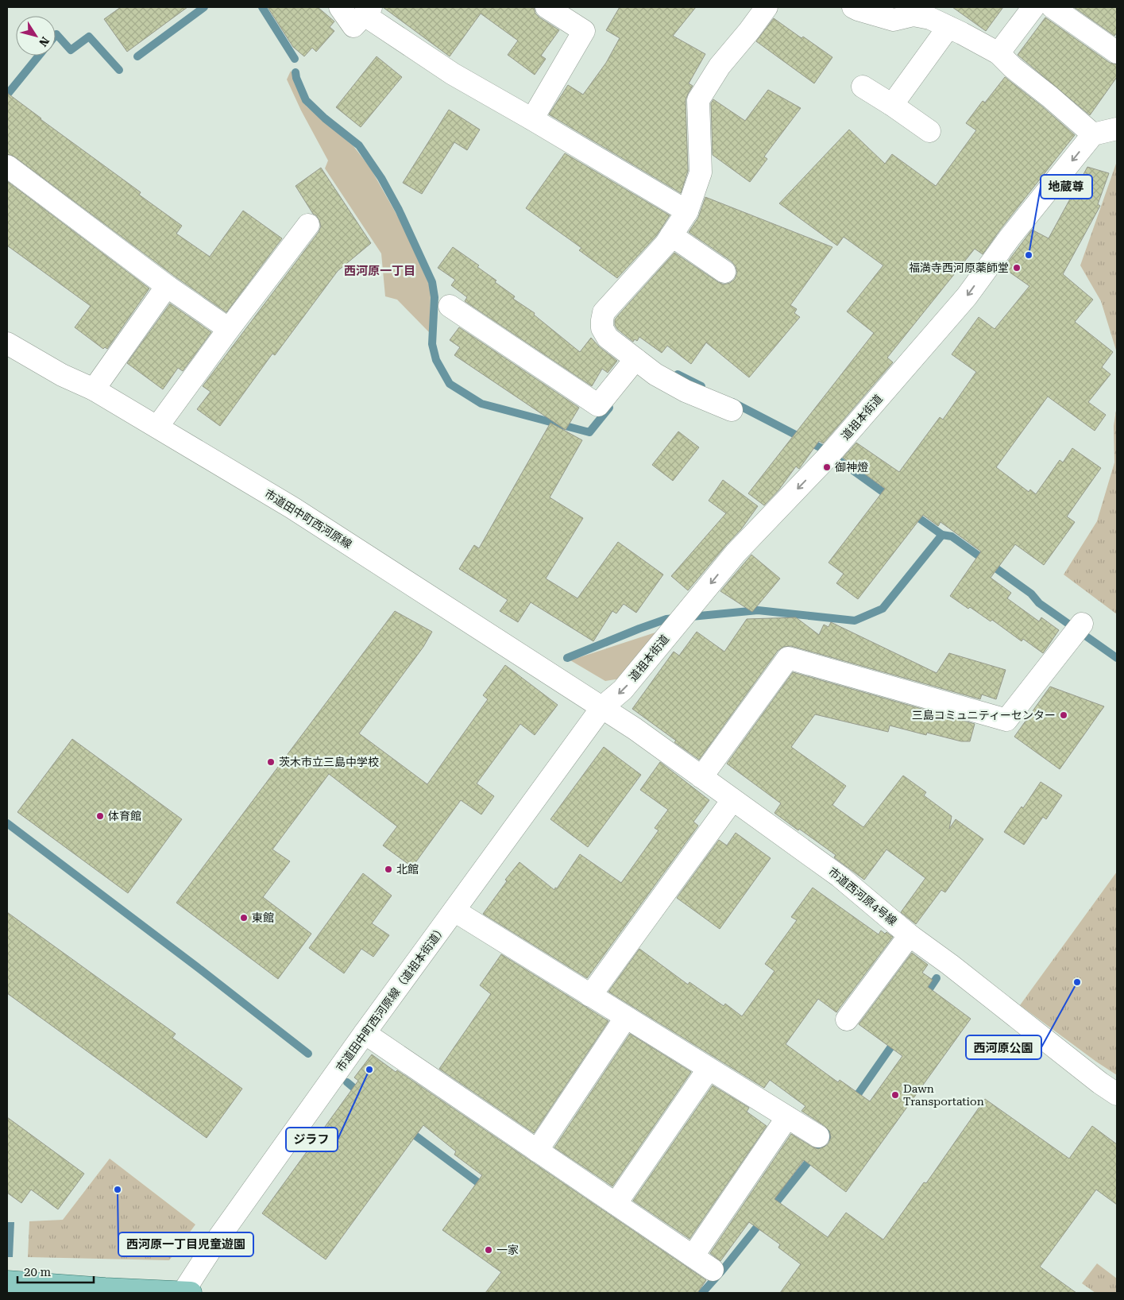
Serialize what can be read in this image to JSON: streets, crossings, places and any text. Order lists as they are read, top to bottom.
{
  "streets": {
    "street": [
      "道祖本街道",
      "市道田中町西河原線",
      "市道西河原4号線",
      "市道田中町西河原線（道祖本街道）"
    ]
  },
  "crossings": [
    ["道祖本街道", "市道田中町西河原線"],
    ["道祖本街道", "市道西河原4号線"],
    ["道祖本街道", "市道田中町西河原線（道祖本街道）"],
    ["市道田中町西河原線", "市道西河原4号線"],
    ["市道田中町西河原線", "市道田中町西河原線（道祖本街道）"],
    ["市道西河原4号線", "市道田中町西河原線（道祖本街道）"]
  ],
  "one_way": ["道祖本街道"],
  "districts": ["西河原一丁目"],
  "places": [
    "地蔵尊",
    "福満寺西河原薬師堂",
    "御神燈",
    "三島コミュニティーセンター",
    "茨木市立三島中学校",
    "体育館",
    "北館",
    "東館",
    "西河原公園",
    "ジラフ",
    "Dawn Transportation",
    "西河原一丁目児童遊園",
    "一家"
  ],
  "scale_bar": "20 m",
  "north": "bottom right"
}
